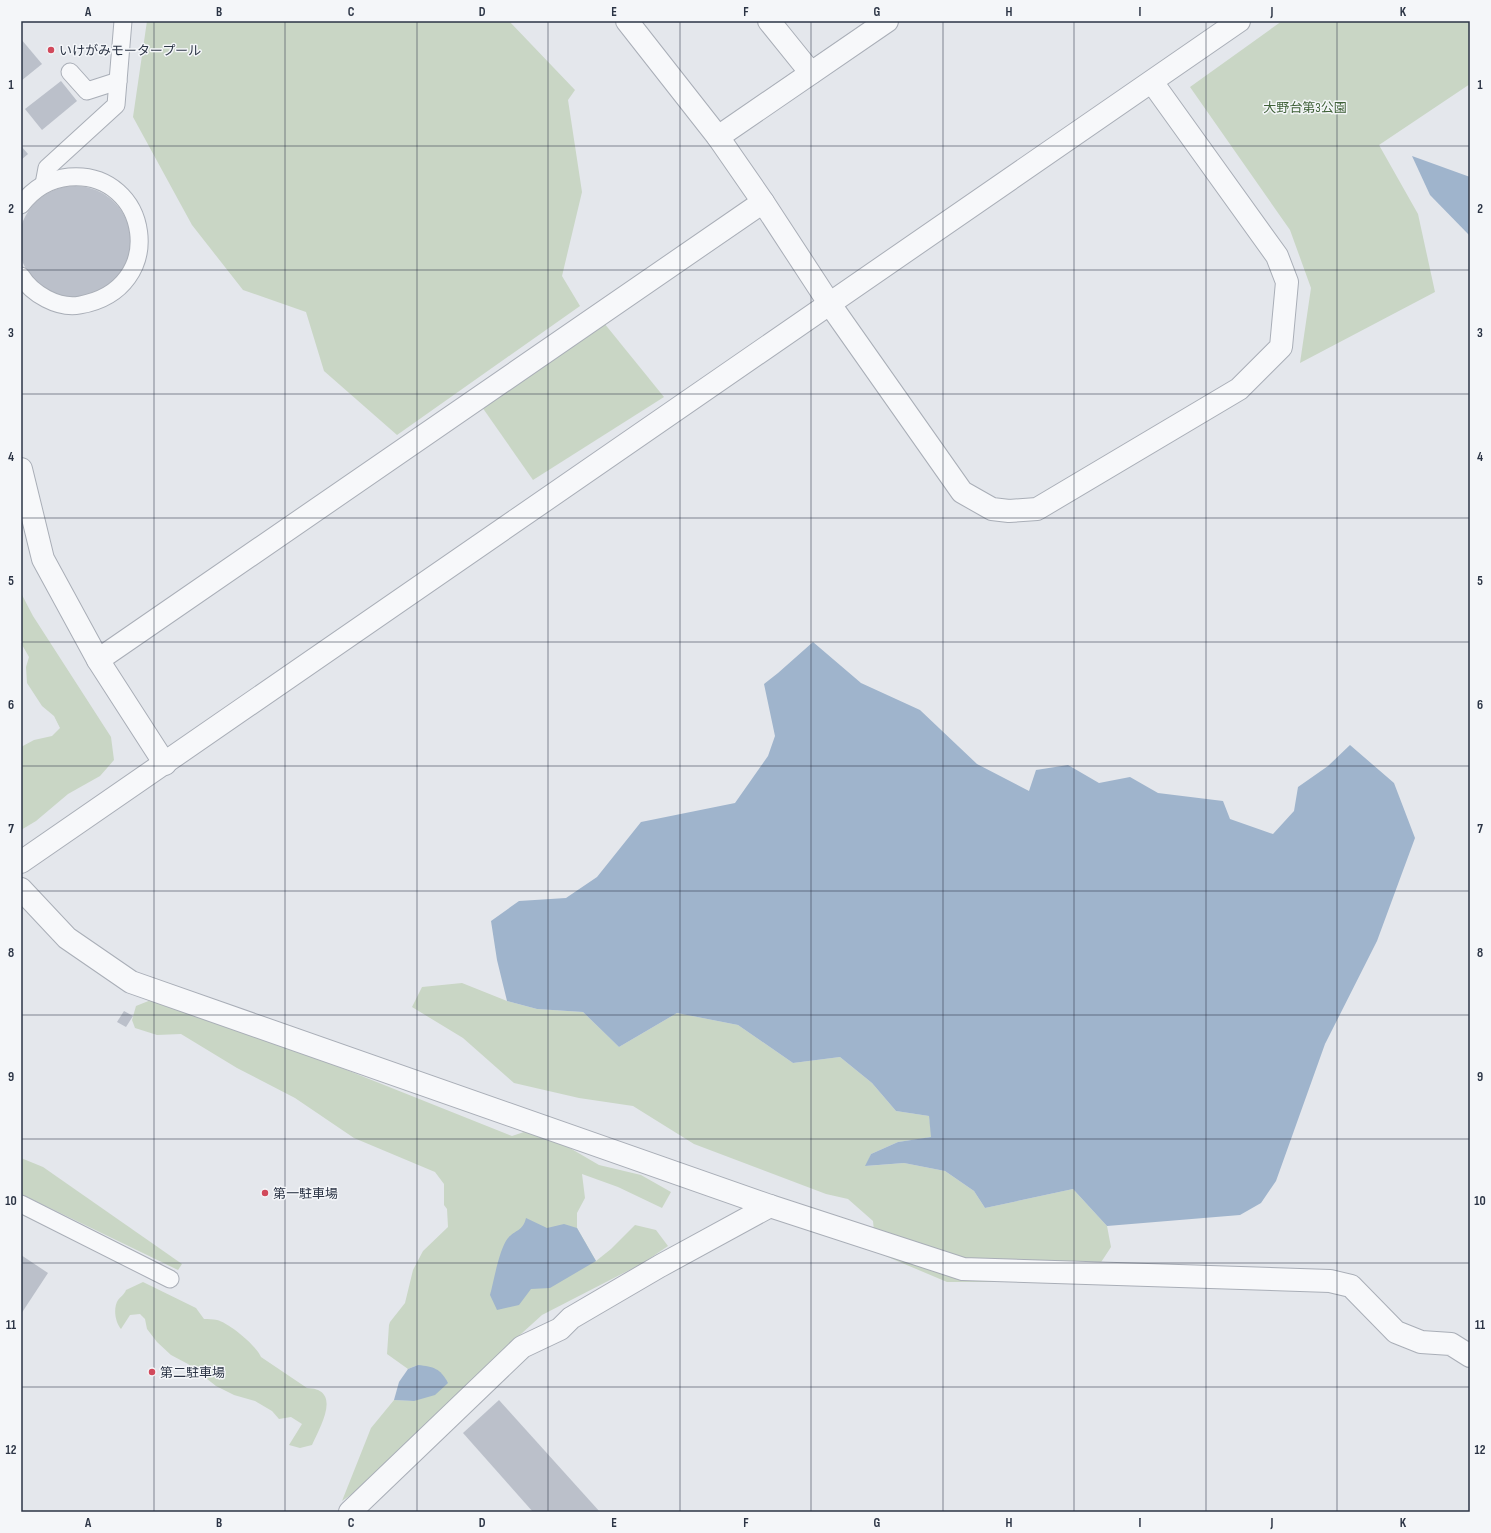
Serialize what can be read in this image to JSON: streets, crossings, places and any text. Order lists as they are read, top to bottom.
{
  "parks": ["大野台第3公園"],
  "places": ["いけがみモータープール", "第一駐車場", "第二駐車場"],
  "grid": {
    "columns": [
      "A",
      "B",
      "C",
      "D",
      "E",
      "F",
      "G",
      "H",
      "I",
      "J",
      "K"
    ],
    "rows": [
      "1",
      "2",
      "3",
      "4",
      "5",
      "6",
      "7",
      "8",
      "9",
      "10",
      "11",
      "12"
    ]
  }
}
